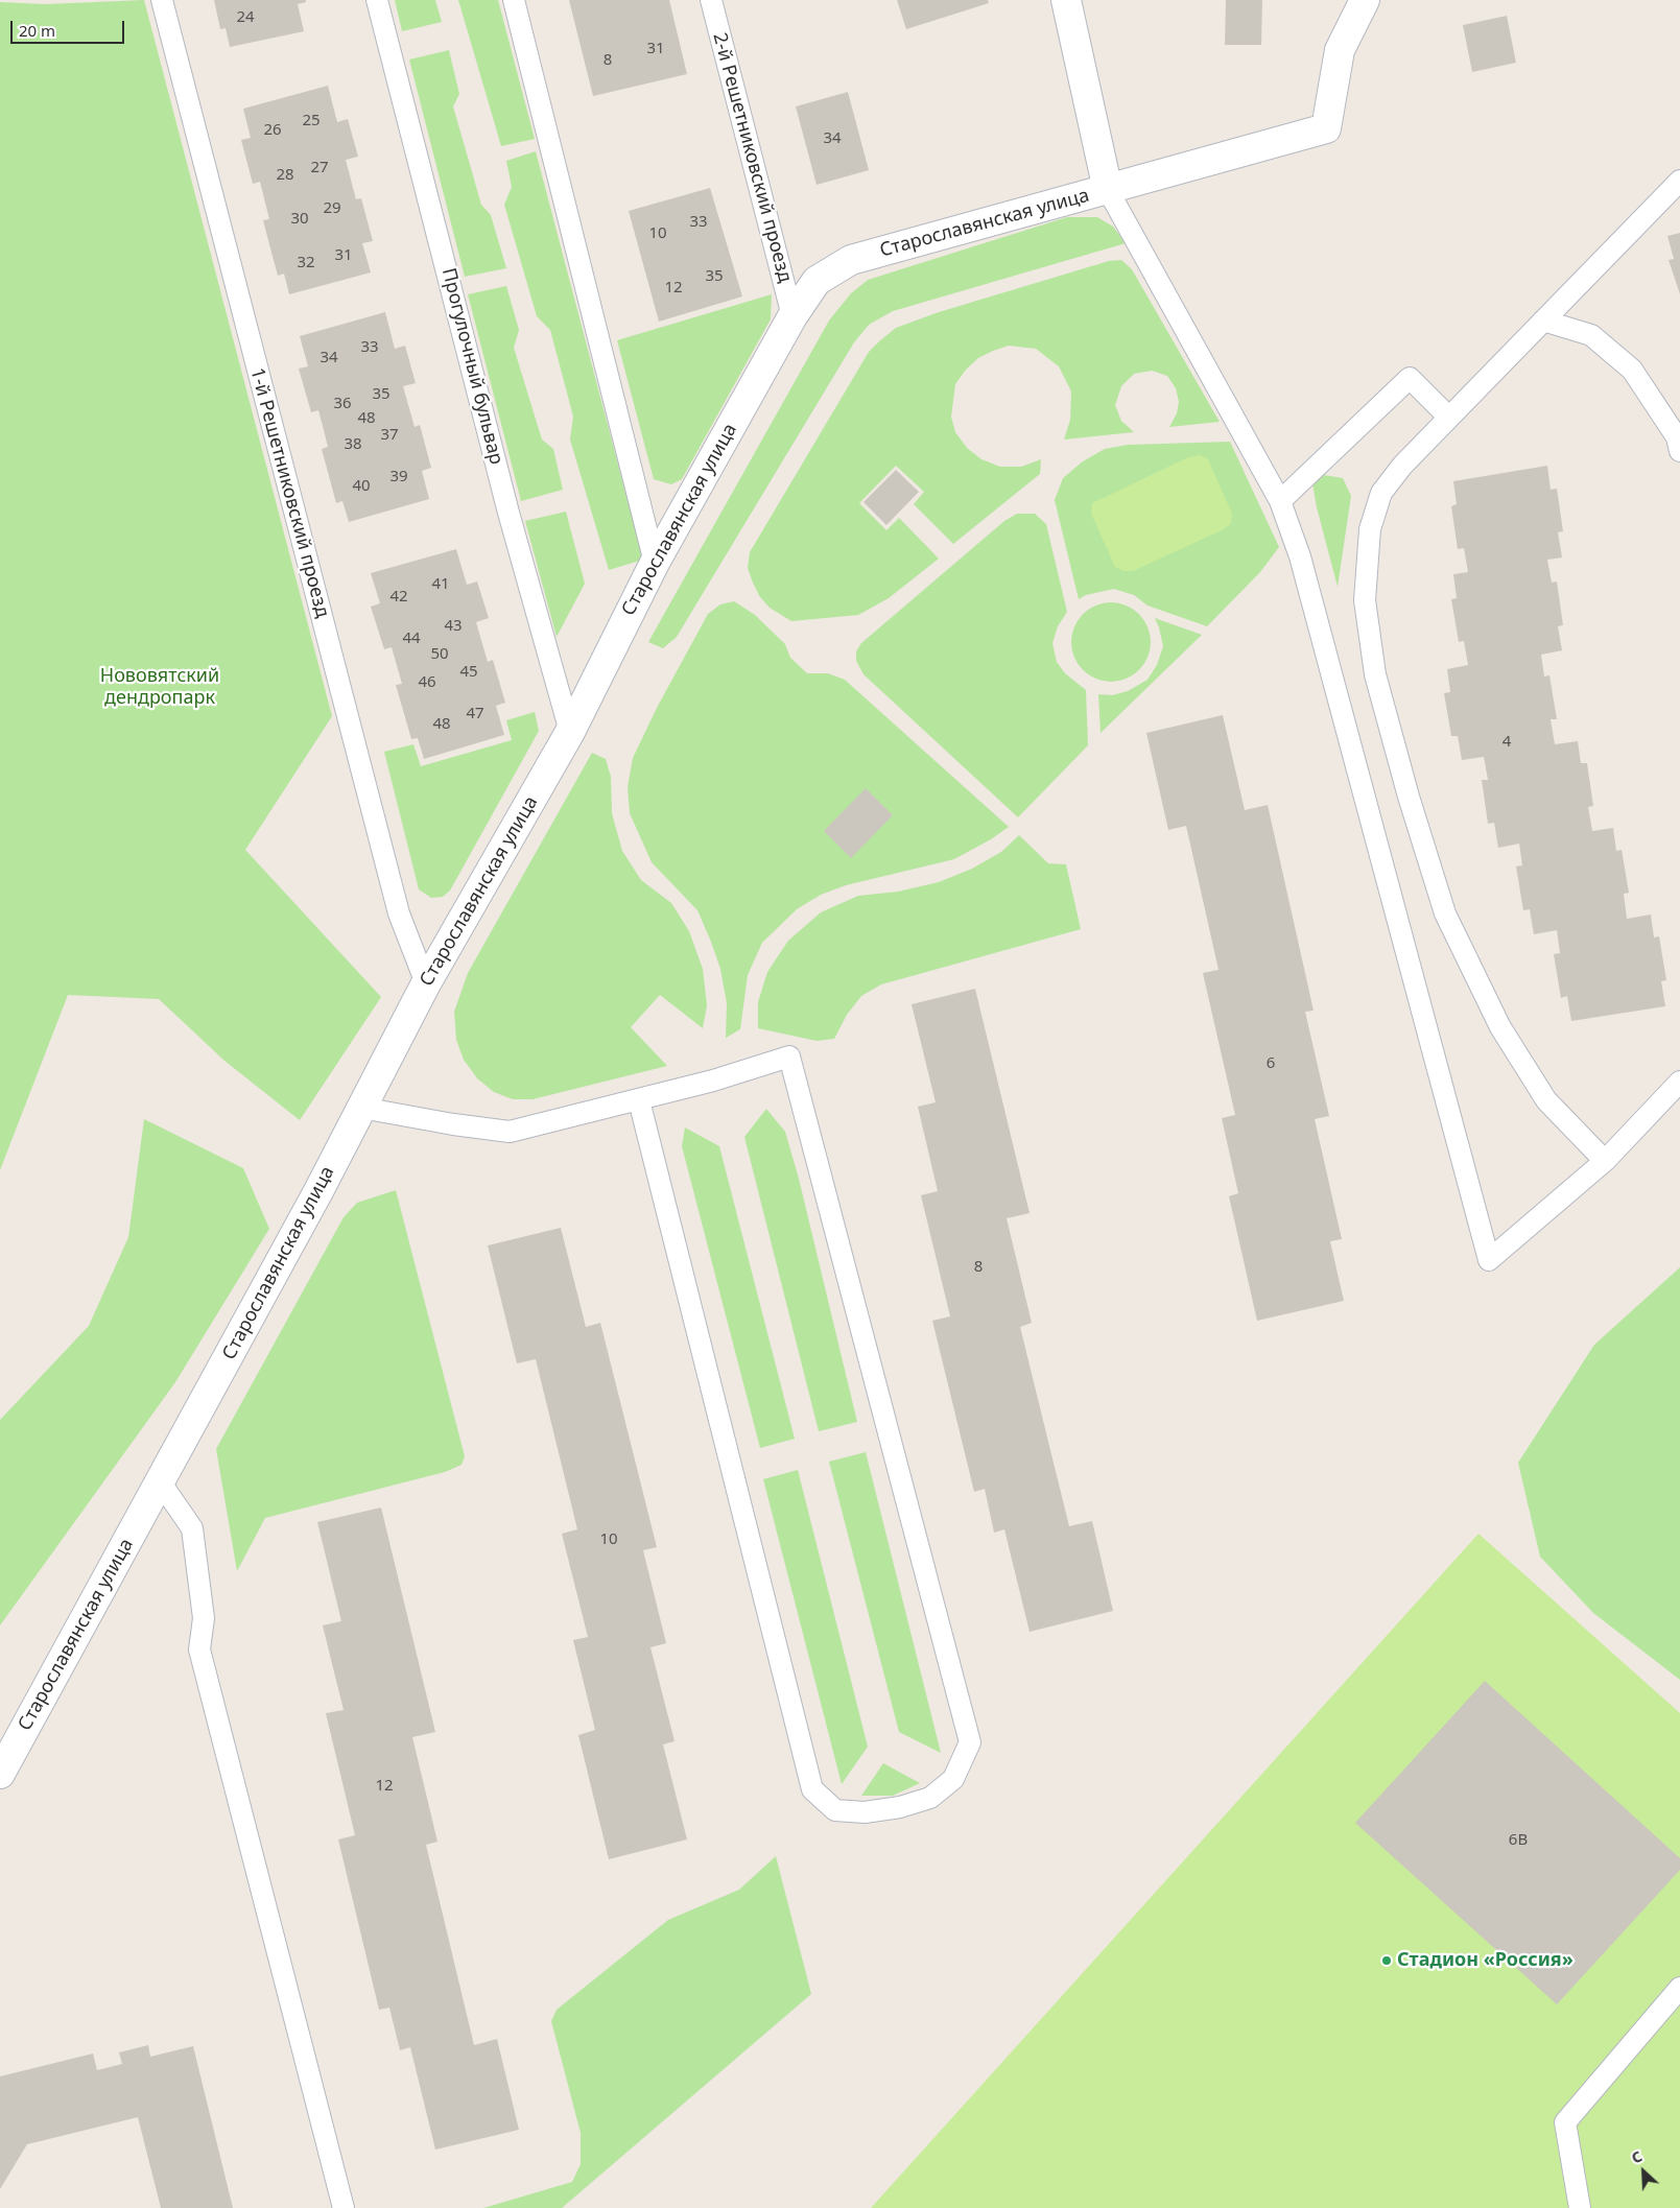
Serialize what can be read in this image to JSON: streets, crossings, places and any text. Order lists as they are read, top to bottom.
{
  "streets": {
    "street": ["Старославянская улица"],
    "lane": ["2-й Решетниковский проезд", "Прогулочный бульвар", "1-й Решетниковский проезд"]
  },
  "crossings": [
    ["2-й Решетниковский проезд", "Старославянская улица"],
    ["Старославянская улица", "Прогулочный бульвар"],
    ["Старославянская улица", "1-й Решетниковский проезд"]
  ],
  "parks": ["Нововятский дендропарк"],
  "places": ["Стадион «Россия»"],
  "house_numbers": [
    "24",
    "31",
    "8",
    "25",
    "26",
    "34",
    "27",
    "28",
    "29",
    "30",
    "33",
    "10",
    "31",
    "32",
    "35",
    "12",
    "33",
    "34",
    "35",
    "36",
    "48",
    "37",
    "38",
    "39",
    "40",
    "41",
    "42",
    "43",
    "44",
    "50",
    "45",
    "46",
    "47",
    "48",
    "4",
    "6",
    "8",
    "10",
    "12",
    "6В"
  ],
  "scale_bar": "20 m",
  "north": "top left"
}
